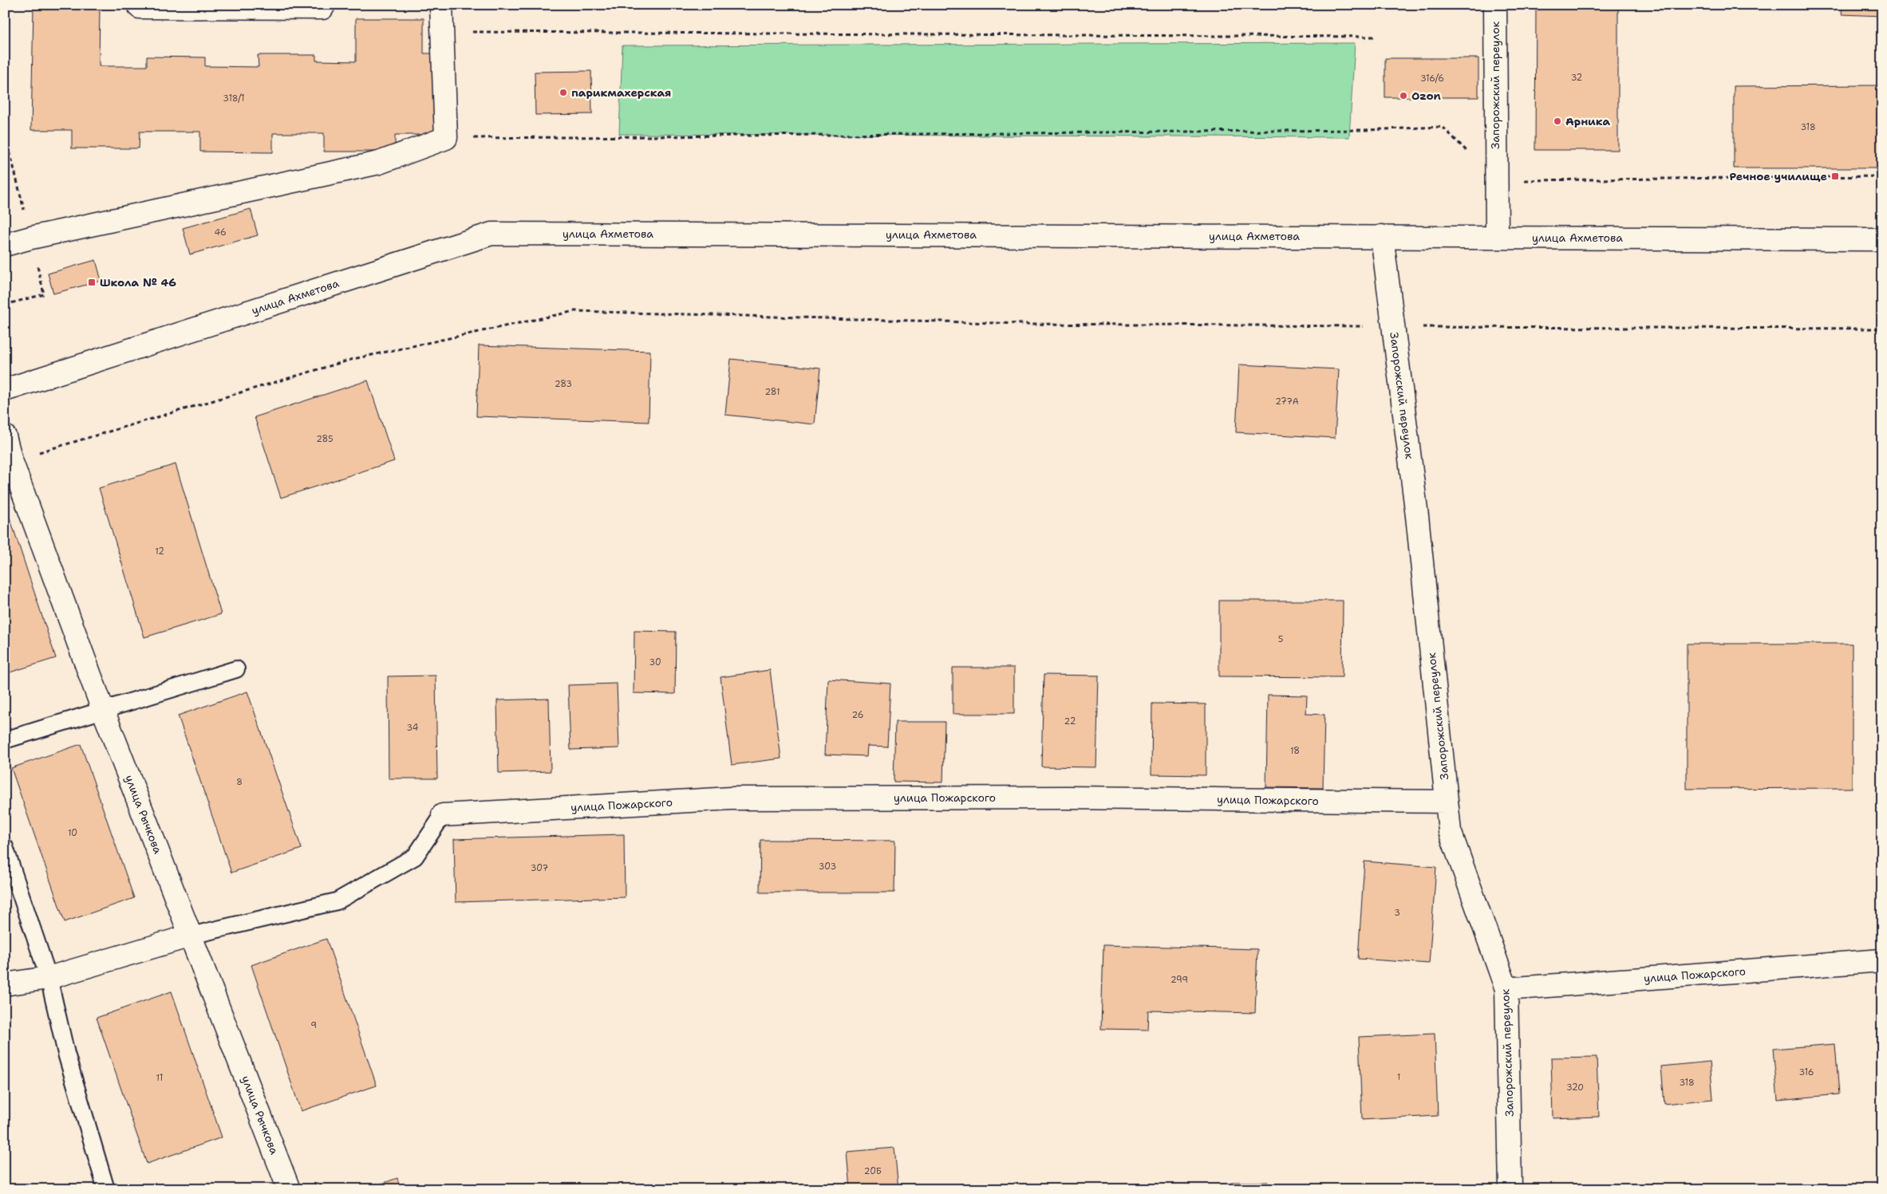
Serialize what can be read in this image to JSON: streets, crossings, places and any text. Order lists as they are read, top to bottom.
{
  "streets": {
    "street": [
      "Запорожский переулок",
      "улица Ахметова",
      "улица Пожарского",
      "улица Рычкова"
    ]
  },
  "crossings": [
    ["Запорожский переулок", "улица Ахметова"],
    ["Запорожский переулок", "улица Пожарского"]
  ],
  "places": {
    "other": ["парикмахерская", "Ozon", "Арника"],
    "transit": ["Речное училище", "Школа № 46"]
  },
  "house_numbers": [
    "32",
    "316/6",
    "318/1",
    "318",
    "46",
    "283",
    "281",
    "277А",
    "285",
    "12",
    "5",
    "30",
    "26",
    "22",
    "34",
    "18",
    "8",
    "10",
    "303",
    "307",
    "3",
    "299",
    "9",
    "316",
    "1",
    "11",
    "318",
    "320",
    "20Б"
  ]
}
